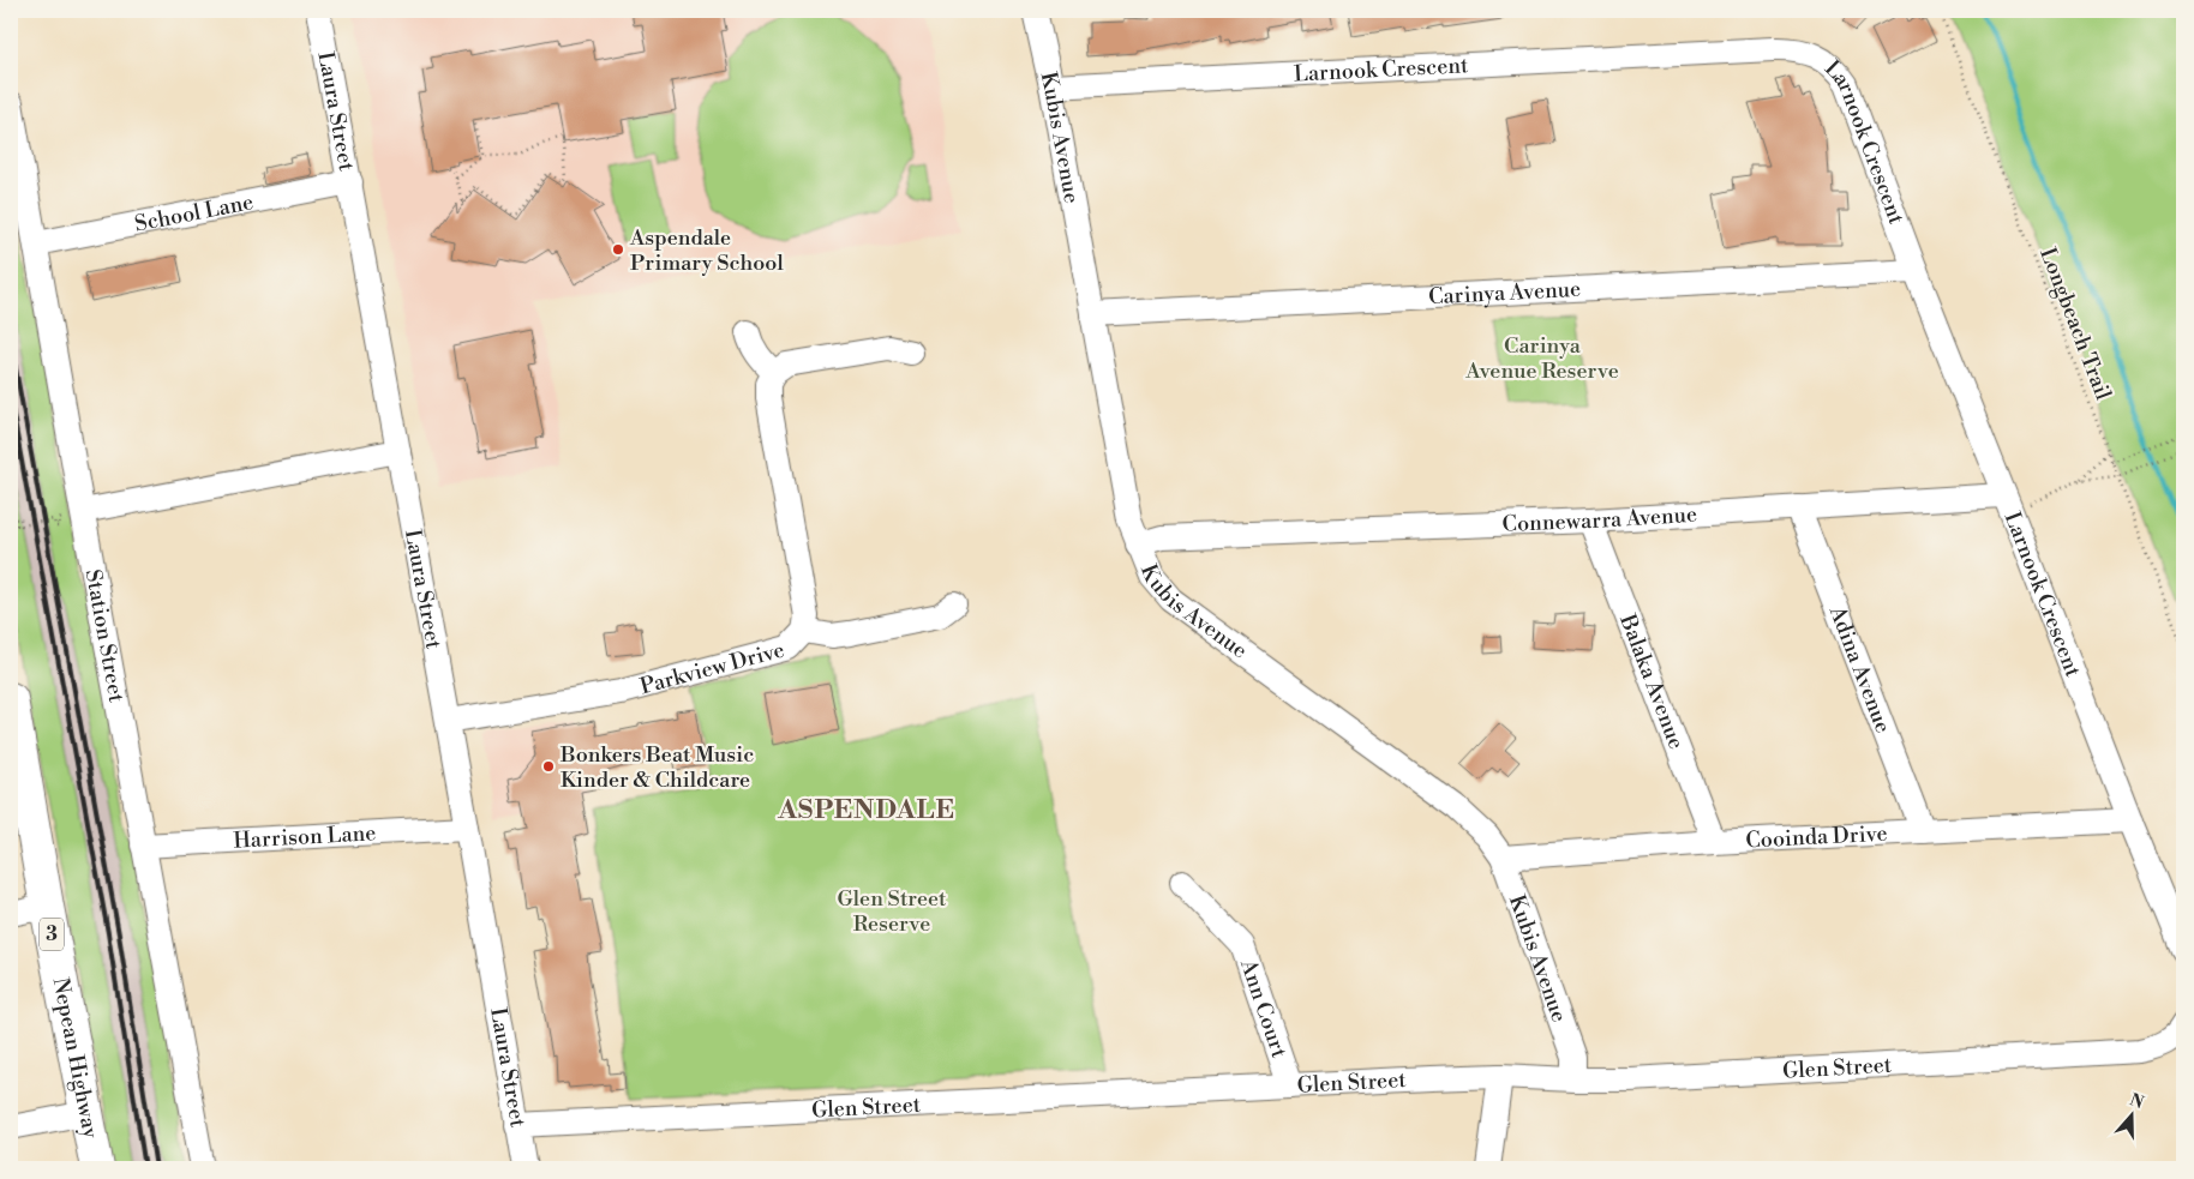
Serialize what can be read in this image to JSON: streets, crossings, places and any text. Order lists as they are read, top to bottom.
{
  "streets": {
    "highway": ["3", "Nepean Highway"],
    "street": [
      "Larnook Crescent",
      "Laura Street",
      "Kubis Avenue",
      "School Lane",
      "Carinya Avenue",
      "Connewarra Avenue",
      "Station Street",
      "Parkview Drive",
      "Adina Avenue",
      "Balaka Avenue",
      "Harrison Lane",
      "Cooinda Drive",
      "Ann Court",
      "Glen Street"
    ],
    "path": ["Longbeach Trail"]
  },
  "crossings": [
    ["Larnook Crescent", "Kubis Avenue"],
    ["Larnook Crescent", "Carinya Avenue"],
    ["Larnook Crescent", "Connewarra Avenue"],
    ["Larnook Crescent", "Cooinda Drive"],
    ["Laura Street", "School Lane"],
    ["Laura Street", "Parkview Drive"],
    ["Laura Street", "Harrison Lane"],
    ["Laura Street", "Glen Street"],
    ["Kubis Avenue", "Carinya Avenue"],
    ["Kubis Avenue", "Connewarra Avenue"],
    ["Kubis Avenue", "Cooinda Drive"],
    ["Kubis Avenue", "Glen Street"],
    ["School Lane", "Station Street"],
    ["Connewarra Avenue", "Adina Avenue"],
    ["Connewarra Avenue", "Balaka Avenue"],
    ["Station Street", "Harrison Lane"],
    ["Adina Avenue", "Cooinda Drive"],
    ["Balaka Avenue", "Cooinda Drive"],
    ["Ann Court", "Glen Street"]
  ],
  "districts": ["ASPENDALE"],
  "parks": ["Carinya Avenue Reserve", "Glen Street Reserve"],
  "places": ["Aspendale Primary School", "Bonkers Beat Music Kinder & Childcare"],
  "north": "top"
}
